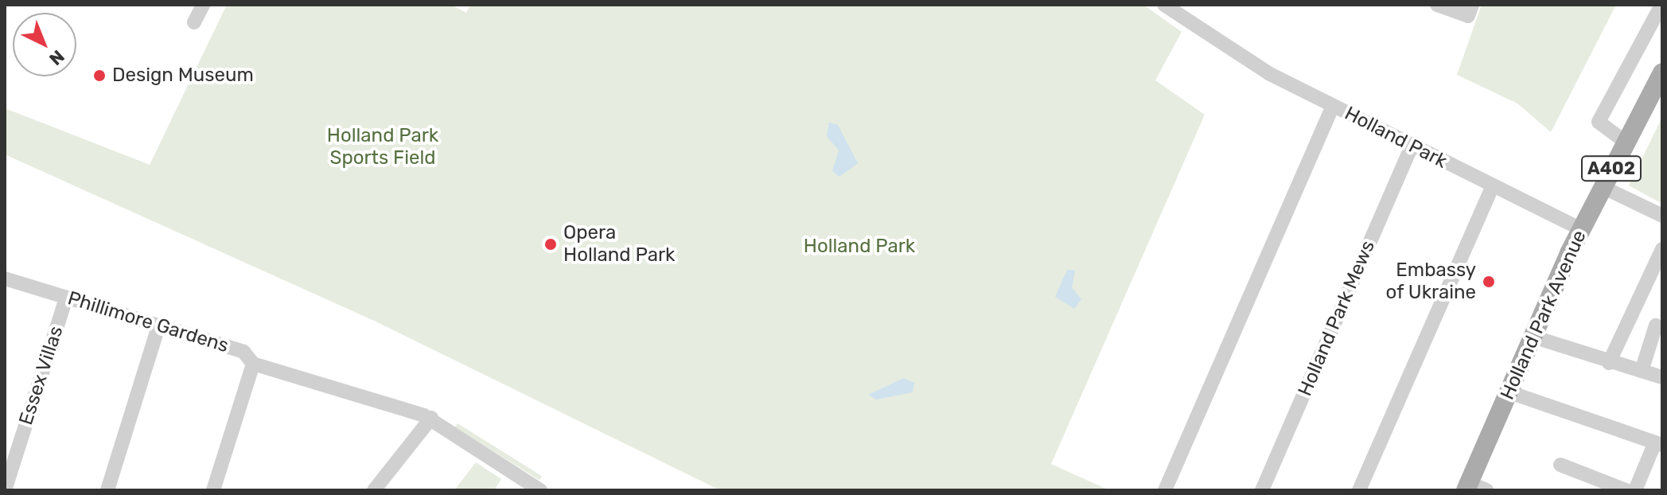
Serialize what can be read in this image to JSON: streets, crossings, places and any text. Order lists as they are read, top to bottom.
{
  "streets": {
    "main road": ["A402", "Holland Park Avenue"],
    "street": [
      "Holland Park",
      "Holland Park Mews",
      "Phillimore Gardens",
      "Essex Villas"
    ]
  },
  "crossings": [
    ["Holland Park", "Holland Park Avenue"],
    ["Holland Park", "Holland Park Mews"],
    ["Phillimore Gardens", "Essex Villas"]
  ],
  "parks": ["Holland Park Sports Field", "Holland Park"],
  "places": ["Design Museum", "Opera Holland Park", "Embassy of Ukraine"],
  "north": "bottom right"
}
